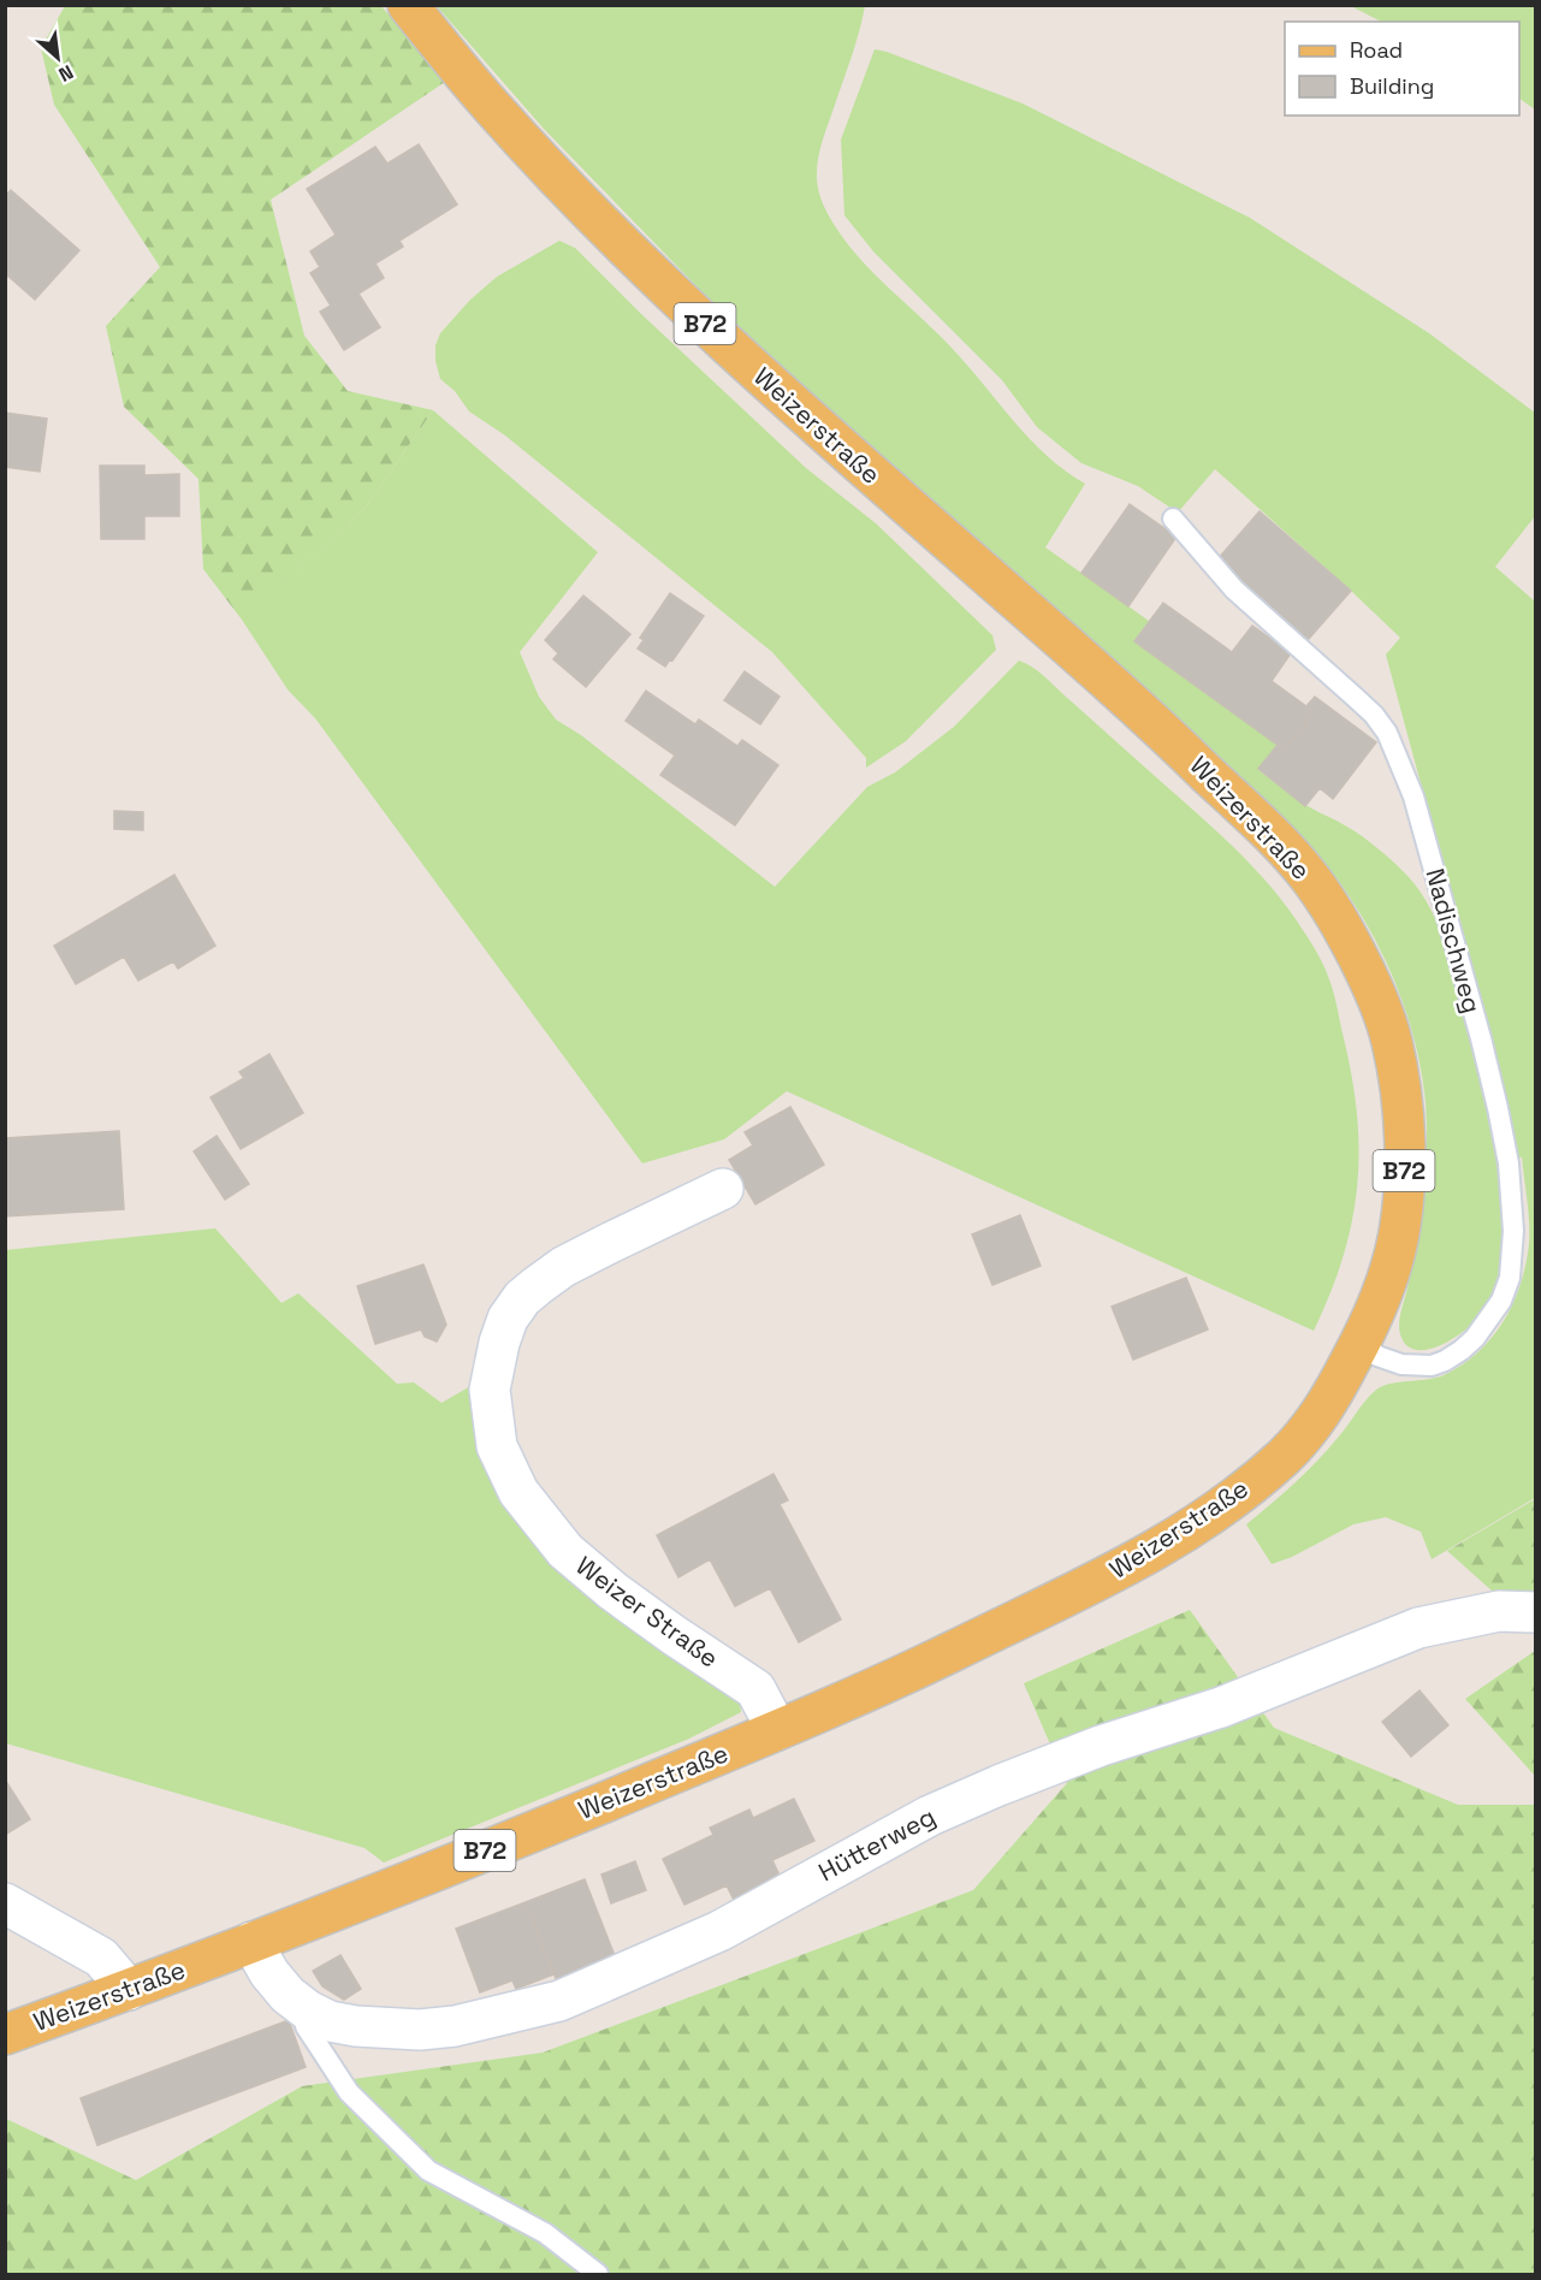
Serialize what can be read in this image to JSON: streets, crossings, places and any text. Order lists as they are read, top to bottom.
{
  "streets": {
    "main road": ["B72", "Weizerstraße"],
    "street": ["Weizer Straße", "Hütterweg"],
    "lane": ["Nadischweg"]
  },
  "crossings": [
    ["Weizerstraße", "Nadischweg"],
    ["Weizerstraße", "Weizer Straße"],
    ["Weizerstraße", "Hütterweg"]
  ],
  "legend": ["Road", "Building"],
  "north": "bottom right"
}
